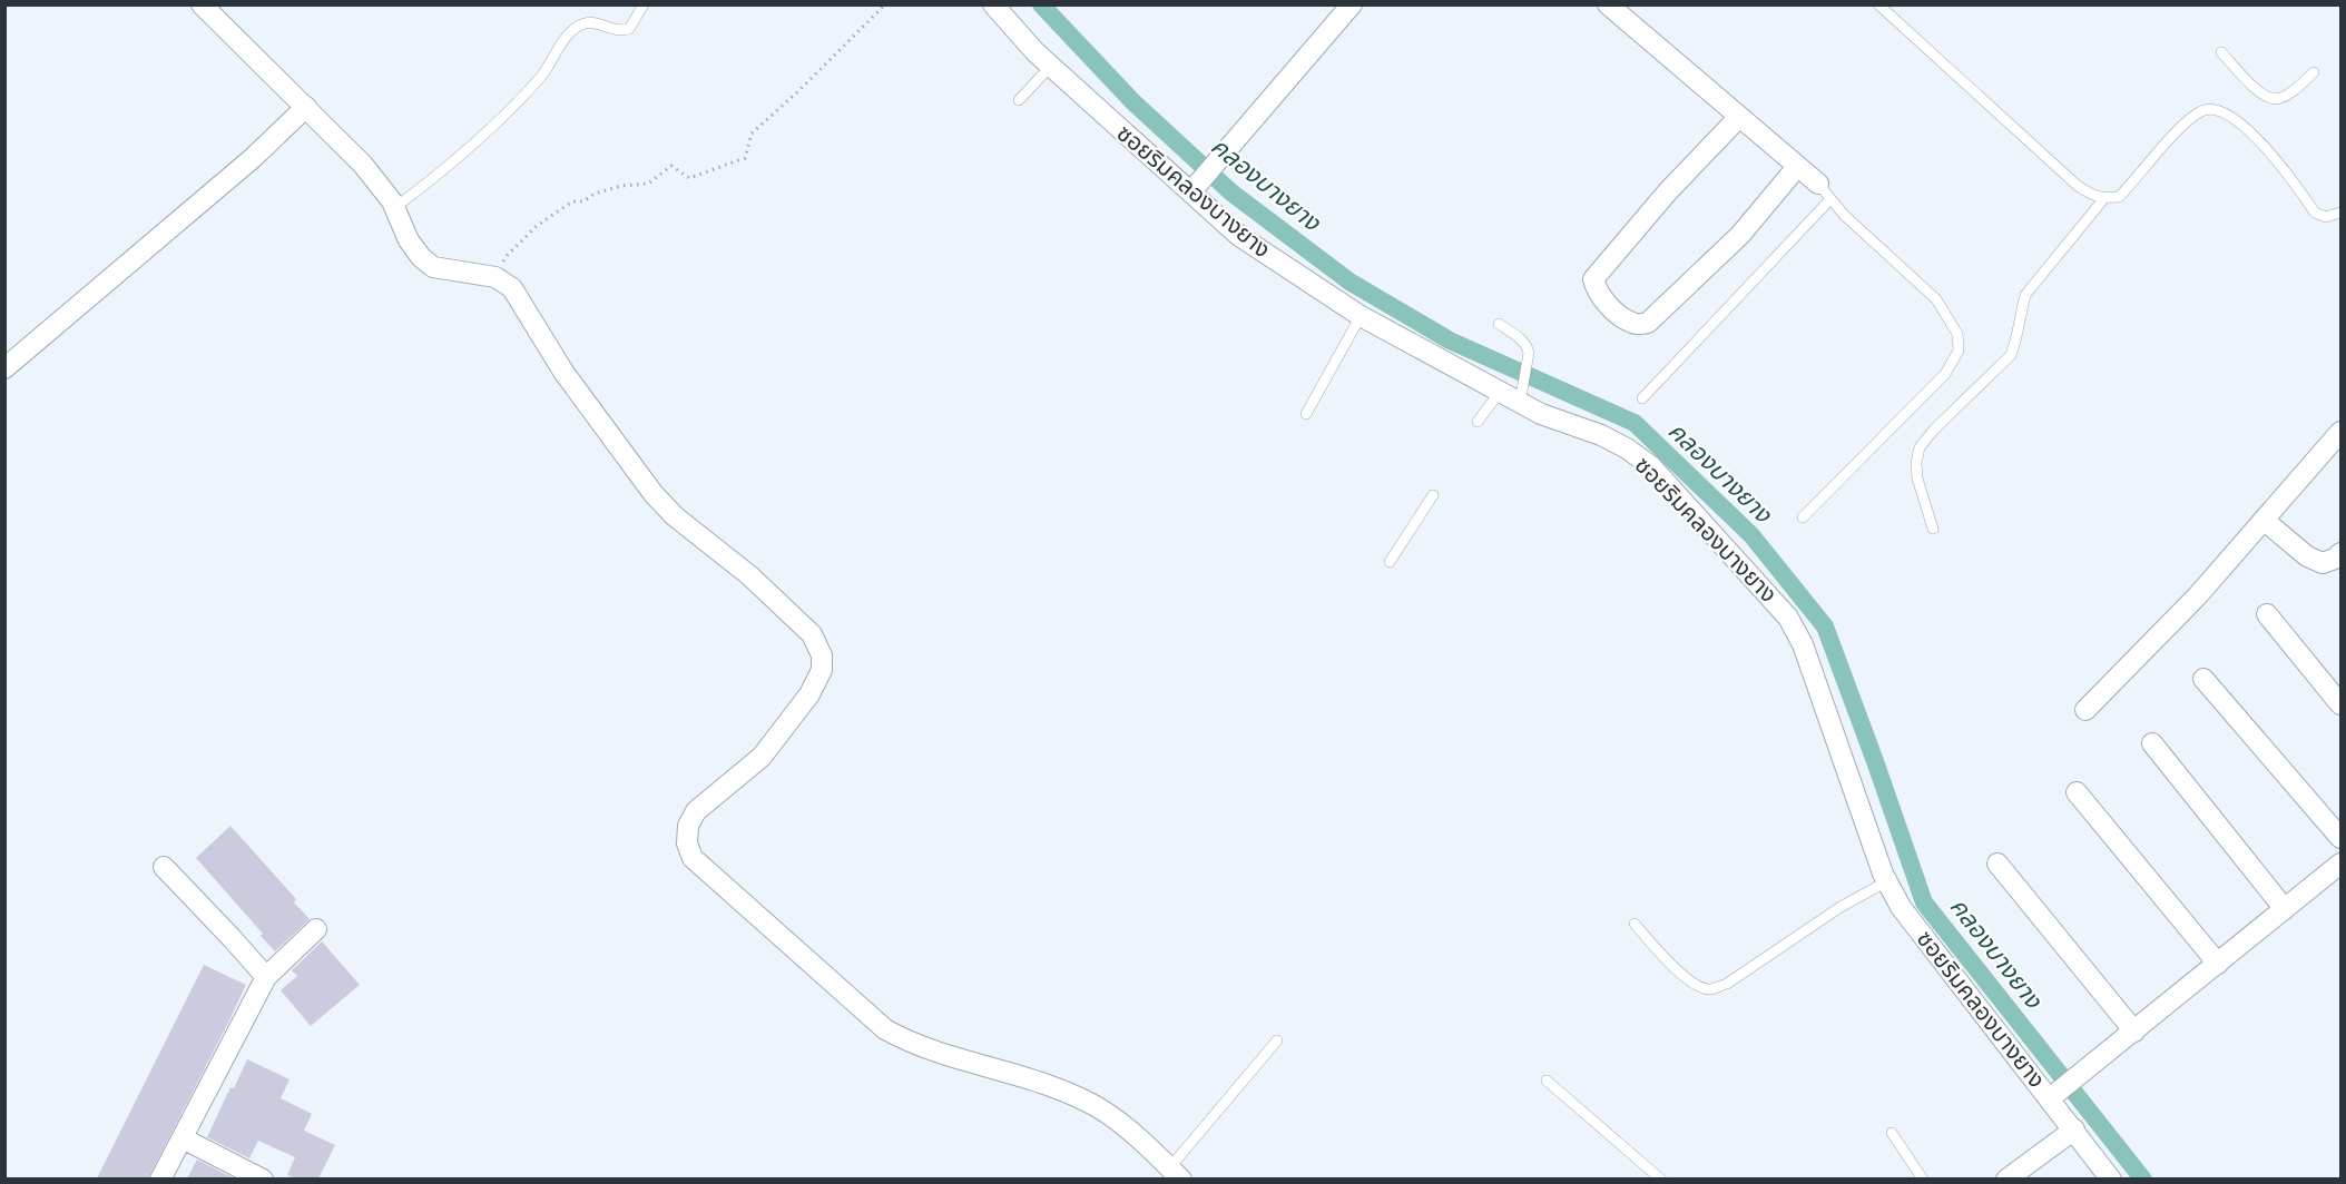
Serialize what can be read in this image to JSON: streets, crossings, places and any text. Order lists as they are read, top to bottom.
{
  "streets": {
    "street": ["ซอยริมคลองบางยาง"]
  },
  "water": ["คลองบางยาง"]
}
